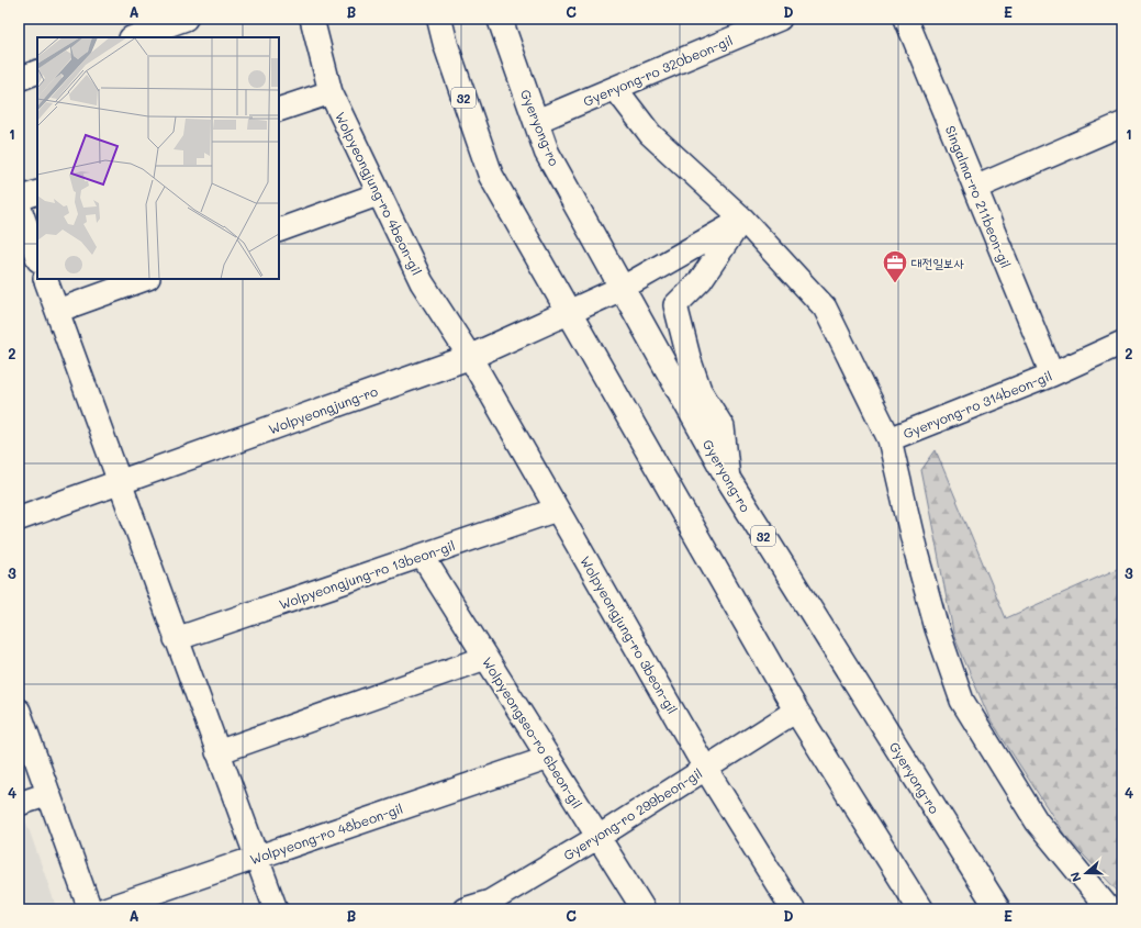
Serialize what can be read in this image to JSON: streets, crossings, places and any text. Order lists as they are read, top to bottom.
{
  "streets": {
    "main road": ["32", "Gyeryong-ro", "Wolpyeongjung-ro"],
    "street": [
      "Gyeryong-ro 320beon-gil",
      "Wolpyeongjung-ro 4beon-gil",
      "Singalma-ro 211beon-gil",
      "Gyeryong-ro 314beon-gil",
      "Wolpyeongjung-ro 13beon-gil",
      "Wolpyeongjung-ro 3beon-gil",
      "Wolpyeongseo-ro 6beon-gil",
      "Gyeryong-ro 299beon-gil",
      "Wolpyeong-ro 48beon-gil"
    ]
  },
  "crossings": [
    ["Gyeryong-ro 320beon-gil", "Gyeryong-ro"],
    ["Gyeryong-ro 320beon-gil", "Gyeryong-ro 314beon-gil"],
    ["32", "Wolpyeongjung-ro"],
    ["32", "Gyeryong-ro 299beon-gil"],
    ["Gyeryong-ro", "Wolpyeongjung-ro"],
    ["Wolpyeongjung-ro 4beon-gil", "Wolpyeongjung-ro"],
    ["Wolpyeongjung-ro 4beon-gil", "Wolpyeongjung-ro 3beon-gil"],
    ["Singalma-ro 211beon-gil", "Gyeryong-ro 314beon-gil"],
    ["Wolpyeongjung-ro", "Wolpyeongjung-ro 3beon-gil"],
    ["Wolpyeongjung-ro 13beon-gil", "Wolpyeongjung-ro 3beon-gil"],
    ["Wolpyeongjung-ro 13beon-gil", "Wolpyeongseo-ro 6beon-gil"],
    ["Wolpyeongjung-ro 3beon-gil", "Gyeryong-ro 299beon-gil"],
    ["Wolpyeongseo-ro 6beon-gil", "Gyeryong-ro 299beon-gil"],
    ["Wolpyeongseo-ro 6beon-gil", "Wolpyeong-ro 48beon-gil"]
  ],
  "places": {
    "office": ["대전일보사"]
  },
  "north": "left",
  "grid": {
    "columns": [
      "A",
      "B",
      "C",
      "D",
      "E"
    ],
    "rows": [
      "1",
      "2",
      "3",
      "4"
    ]
  }
}
